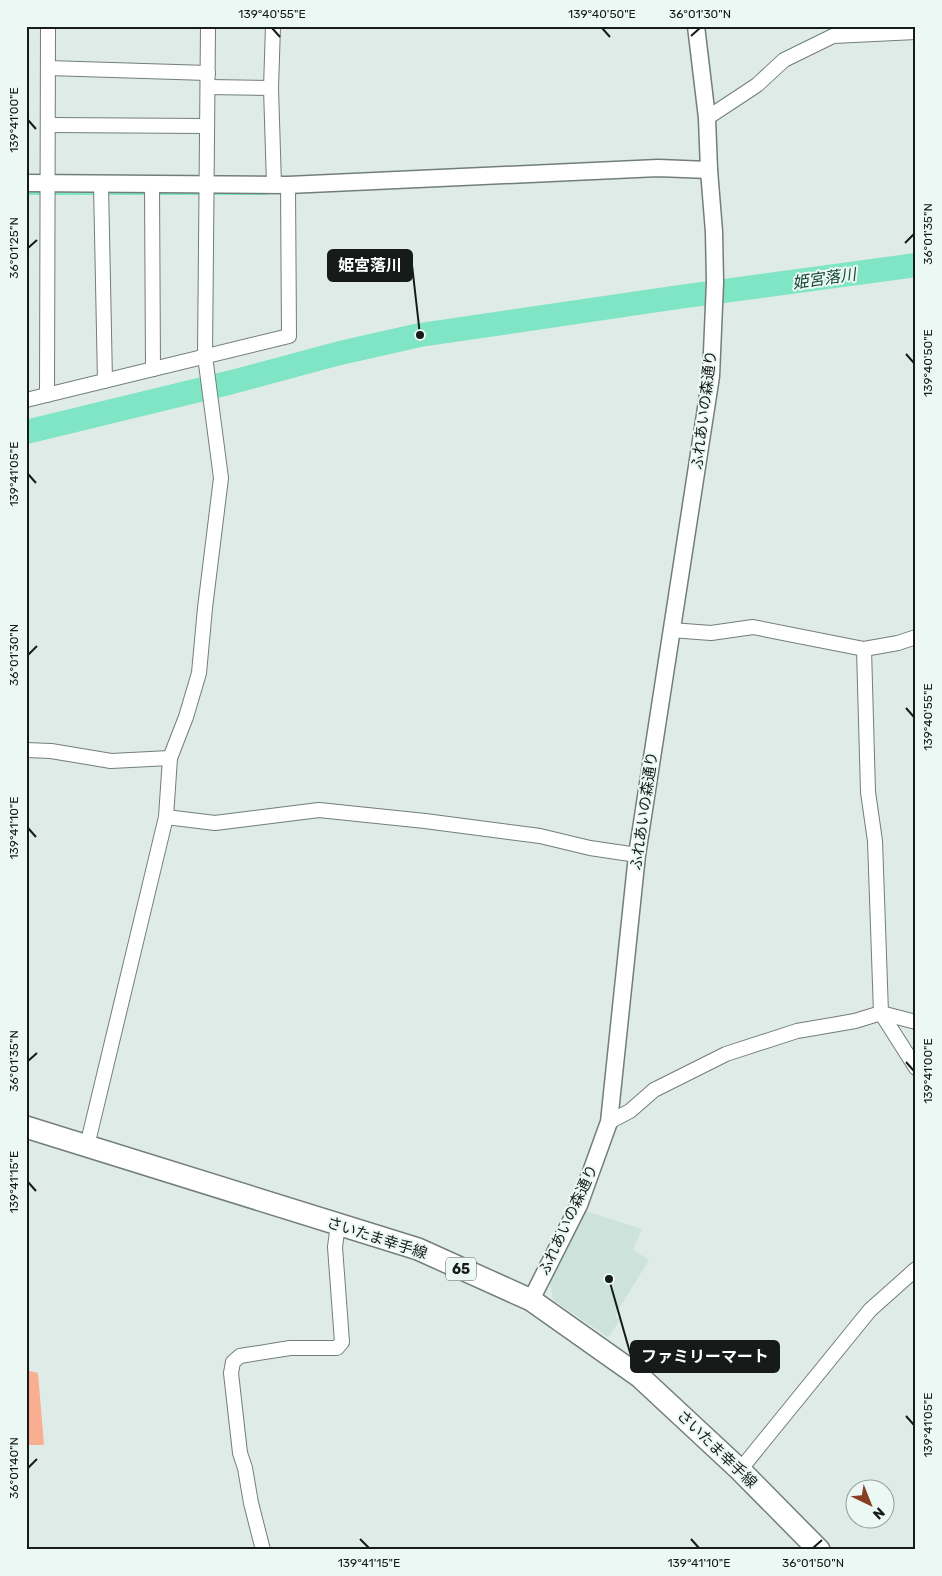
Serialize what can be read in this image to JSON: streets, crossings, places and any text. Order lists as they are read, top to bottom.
{
  "streets": {
    "main road": ["さいたま幸手線", "65"],
    "street": ["ふれあいの森通り"]
  },
  "crossings": [
    ["ふれあいの森通り", "さいたま幸手線"]
  ],
  "water": ["姫宮落川"],
  "places": ["姫宮落川", "ファミリーマート"],
  "north": "bottom right",
  "coordinates": [
    "139°40'55\"E",
    "139°40'50\"E",
    "36°01'30\"N",
    "139°41'00\"E",
    "36°01'35\"N",
    "36°01'25\"N",
    "139°41'05\"E",
    "139°41'10\"E",
    "139°41'15\"E",
    "36°01'40\"N",
    "36°01'50\"N"
  ]
}
